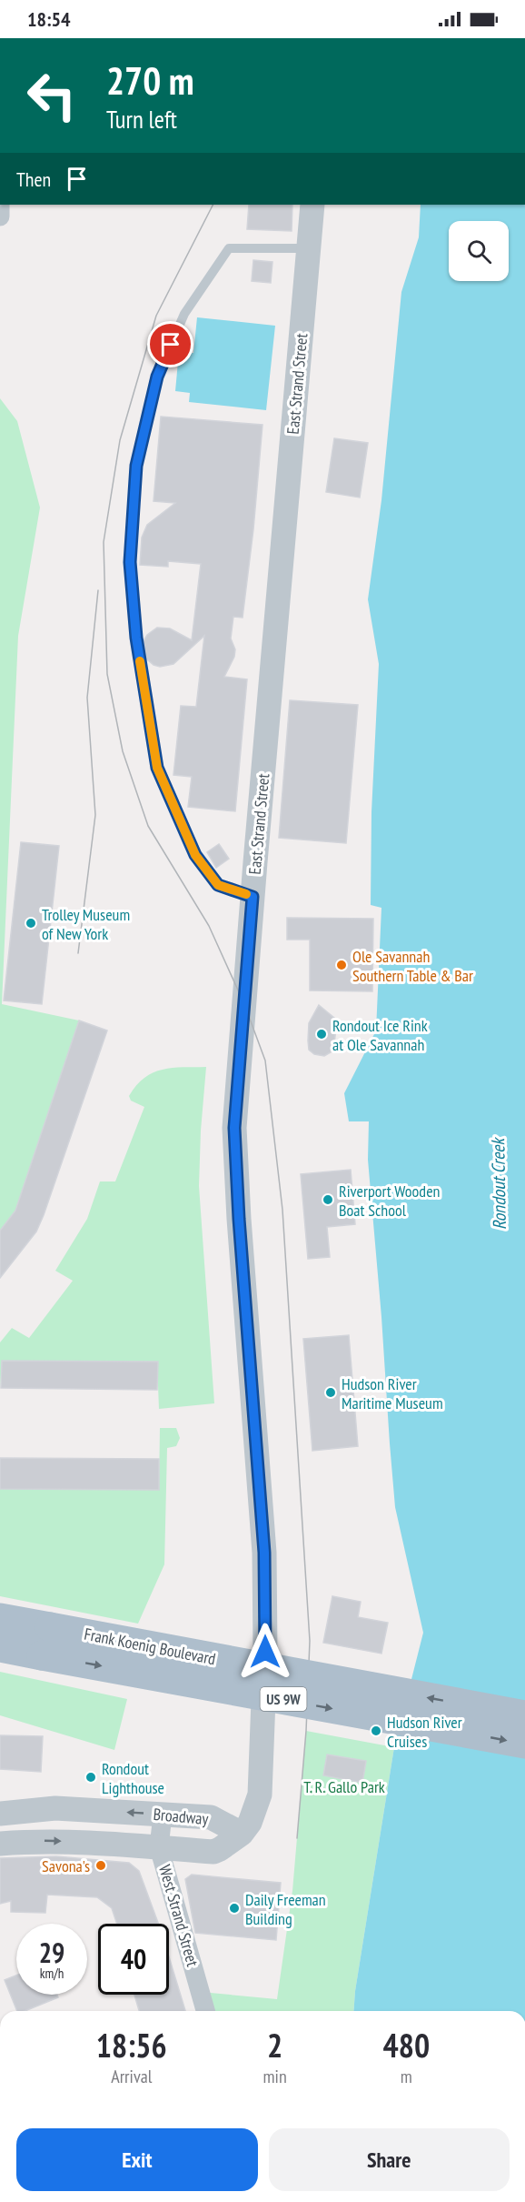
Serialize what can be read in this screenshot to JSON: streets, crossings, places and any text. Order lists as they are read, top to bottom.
{
  "streets": {
    "main road": ["Frank Koenig Boulevard", "US 9W"],
    "street": ["East Strand Street", "Broadway", "West Strand Street"]
  },
  "crossings": [
    ["East Strand Street", "Broadway"],
    ["Broadway", "West Strand Street"]
  ],
  "water": ["Rondout Creek"],
  "parks": ["T. R. Gallo Park"],
  "places": [
    "Trolley Museum of New York",
    "Ole Savannah Southern Table & Bar",
    "Rondout Ice Rink at Ole Savannah",
    "Riverport Wooden Boat School",
    "Hudson River Maritime Museum",
    "Hudson River Cruises",
    "Rondout Lighthouse",
    "Savona's",
    "Daily Freeman Building"
  ],
  "page": {
    "status": "18:54",
    "turn": ["270 m", "Turn left"],
    "then": "Then",
    "speed": "29 km/h",
    "limit": "40",
    "eta": [
      "18:56",
      "Arrival",
      "2",
      "min",
      "480",
      "m"
    ],
    "buttons": ["Exit", "Share"]
  }
}
